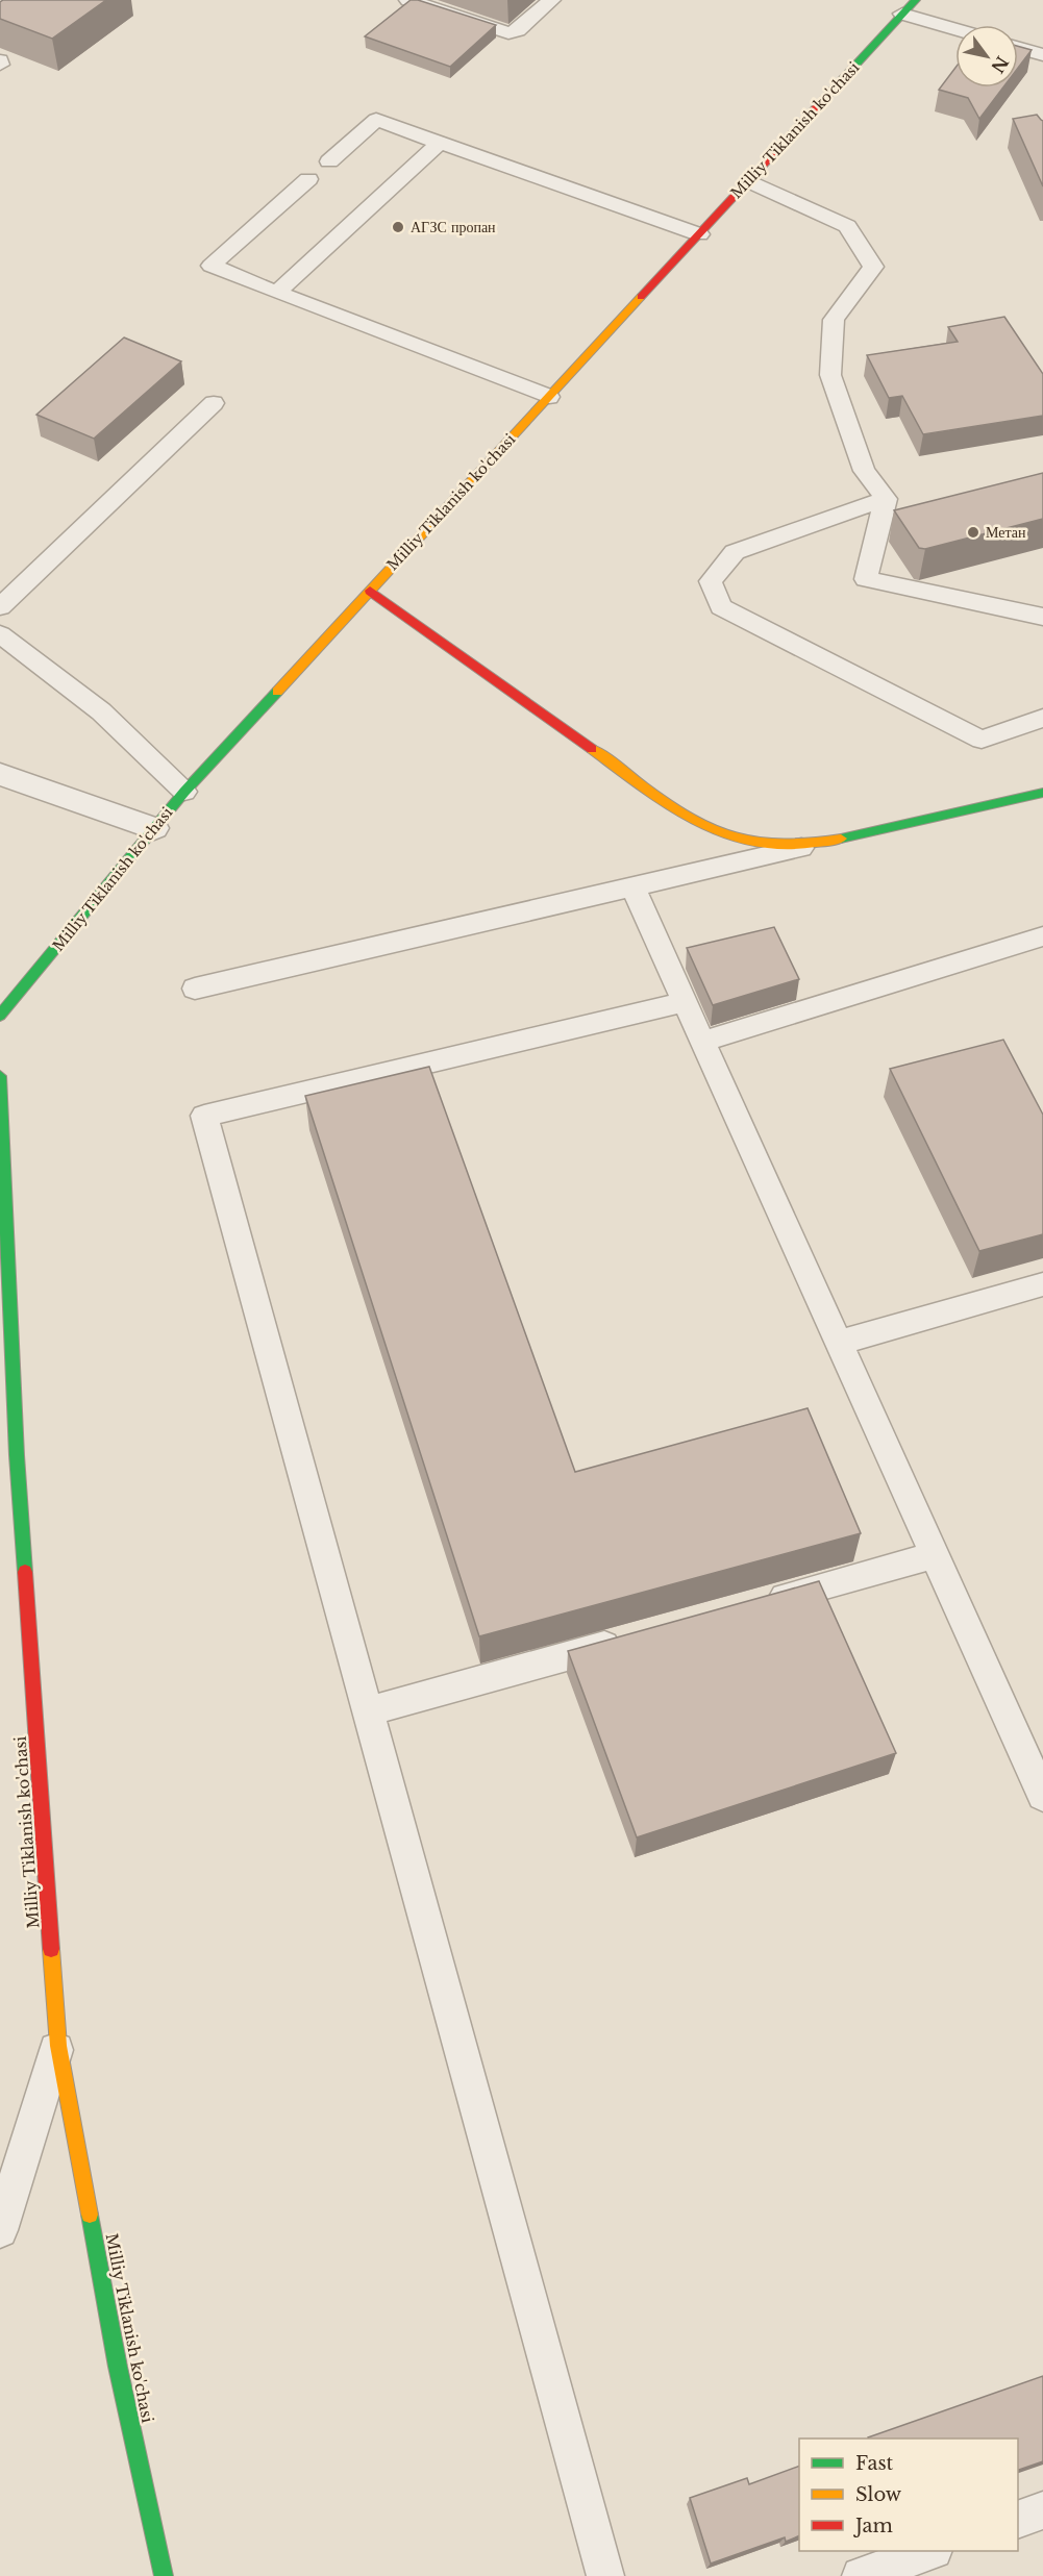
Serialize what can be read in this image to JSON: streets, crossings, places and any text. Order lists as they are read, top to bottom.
{
  "streets": {
    "main road": ["Milliy Tiklanish ko'chasi"]
  },
  "places": ["АГЗС пропан", "Метан"],
  "legend": ["Fast", "Slow", "Jam"],
  "north": "bottom right"
}
